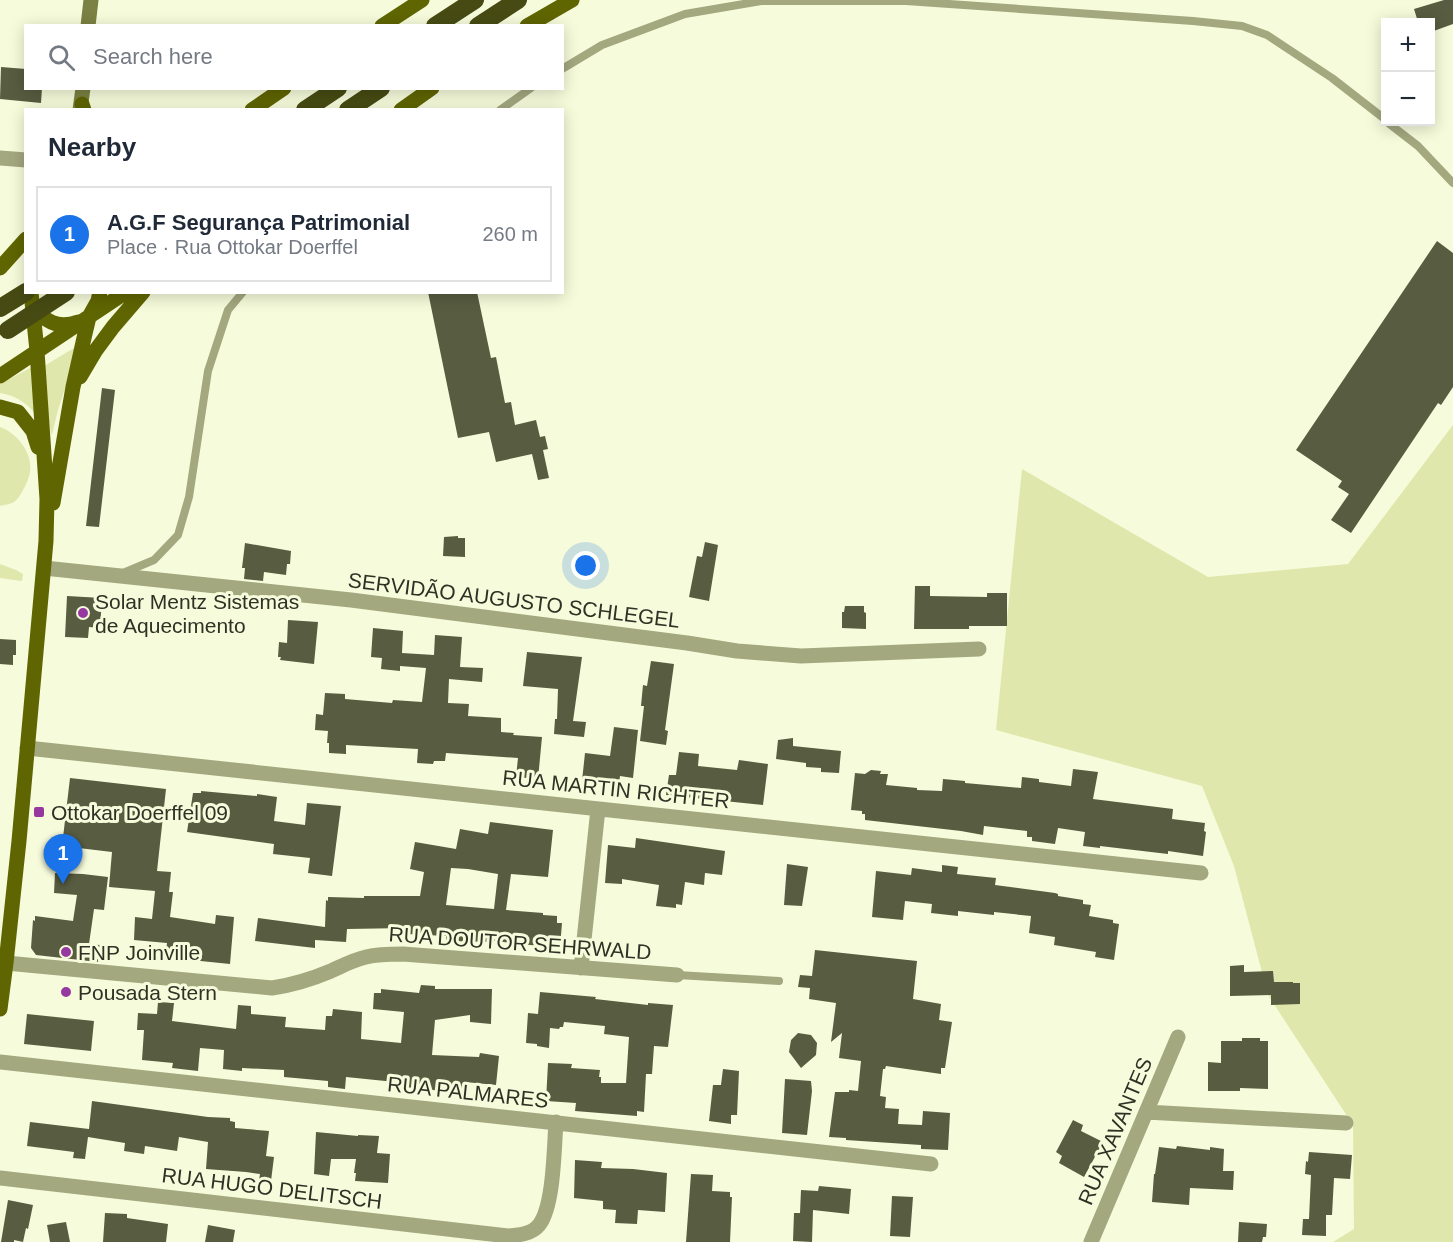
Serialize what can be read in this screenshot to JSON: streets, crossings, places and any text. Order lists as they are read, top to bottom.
{
  "streets": {
    "street": [
      "SERVIDÃO AUGUSTO SCHLEGEL",
      "RUA MARTIN RICHTER",
      "RUA DOUTOR SEHRWALD",
      "RUA PALMARES",
      "RUA XAVANTES",
      "RUA HUGO DELITSCH"
    ]
  },
  "crossings": [
    ["RUA PALMARES", "RUA HUGO DELITSCH"]
  ],
  "places": {
    "other": ["Solar Mentz Sistemas de Aquecimento", "FNP Joinville", "Pousada Stern"],
    "transit": ["Ottokar Doerffel 09"]
  },
  "page": {
    "map_buttons": ["+", "−"],
    "search": "Search here",
    "heading": "Nearby",
    "list": [
      {
        "mark": "1",
        "name": "A.G.F Segurança Patrimonial",
        "note": "Place · Rua Ottokar Doerffel",
        "value": "260 m"
      }
    ],
    "pins": "1"
  }
}
